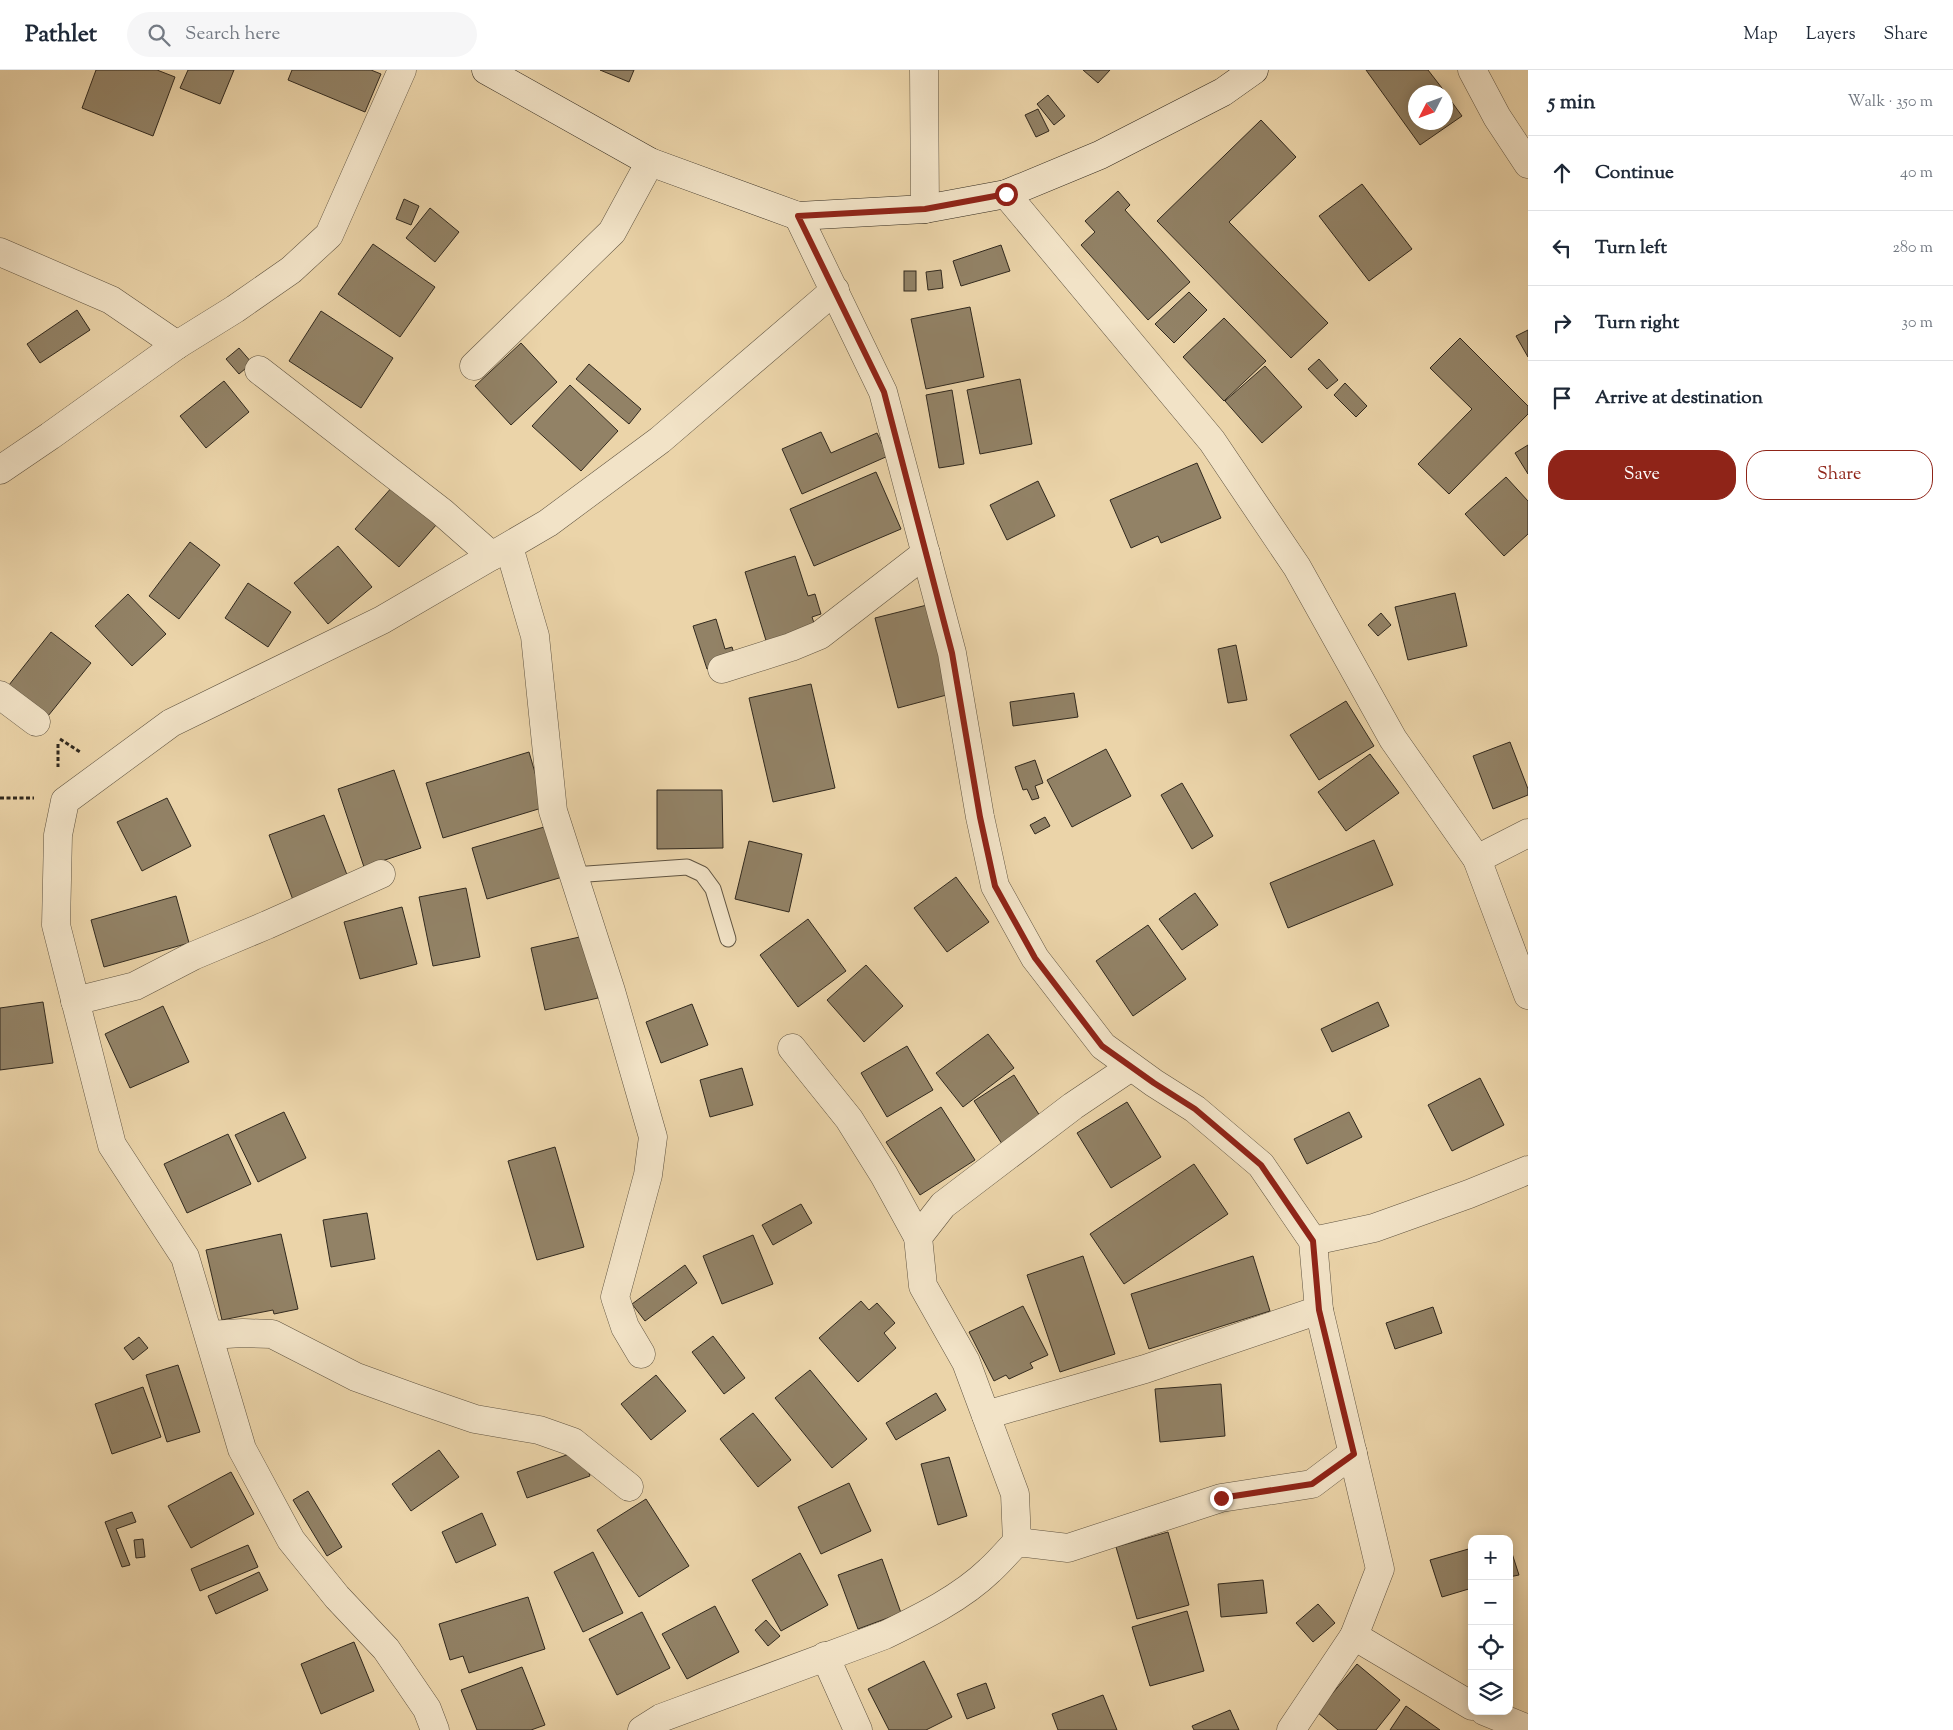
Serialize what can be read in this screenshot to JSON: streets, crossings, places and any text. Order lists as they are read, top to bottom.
{
  "north": "bottom left",
  "page": {
    "header": "Pathlet",
    "search": "Search here",
    "nav": ["Map", "Layers", "Share"],
    "heading": ["5 min", "Walk · 350 m"],
    "list": [
      ["Continue", "40 m"],
      ["Turn left", "280 m"],
      ["Turn right", "30 m"],
      "Arrive at destination"
    ],
    "buttons": ["Save", "Share"],
    "map_buttons": ["+", "−"]
  }
}
